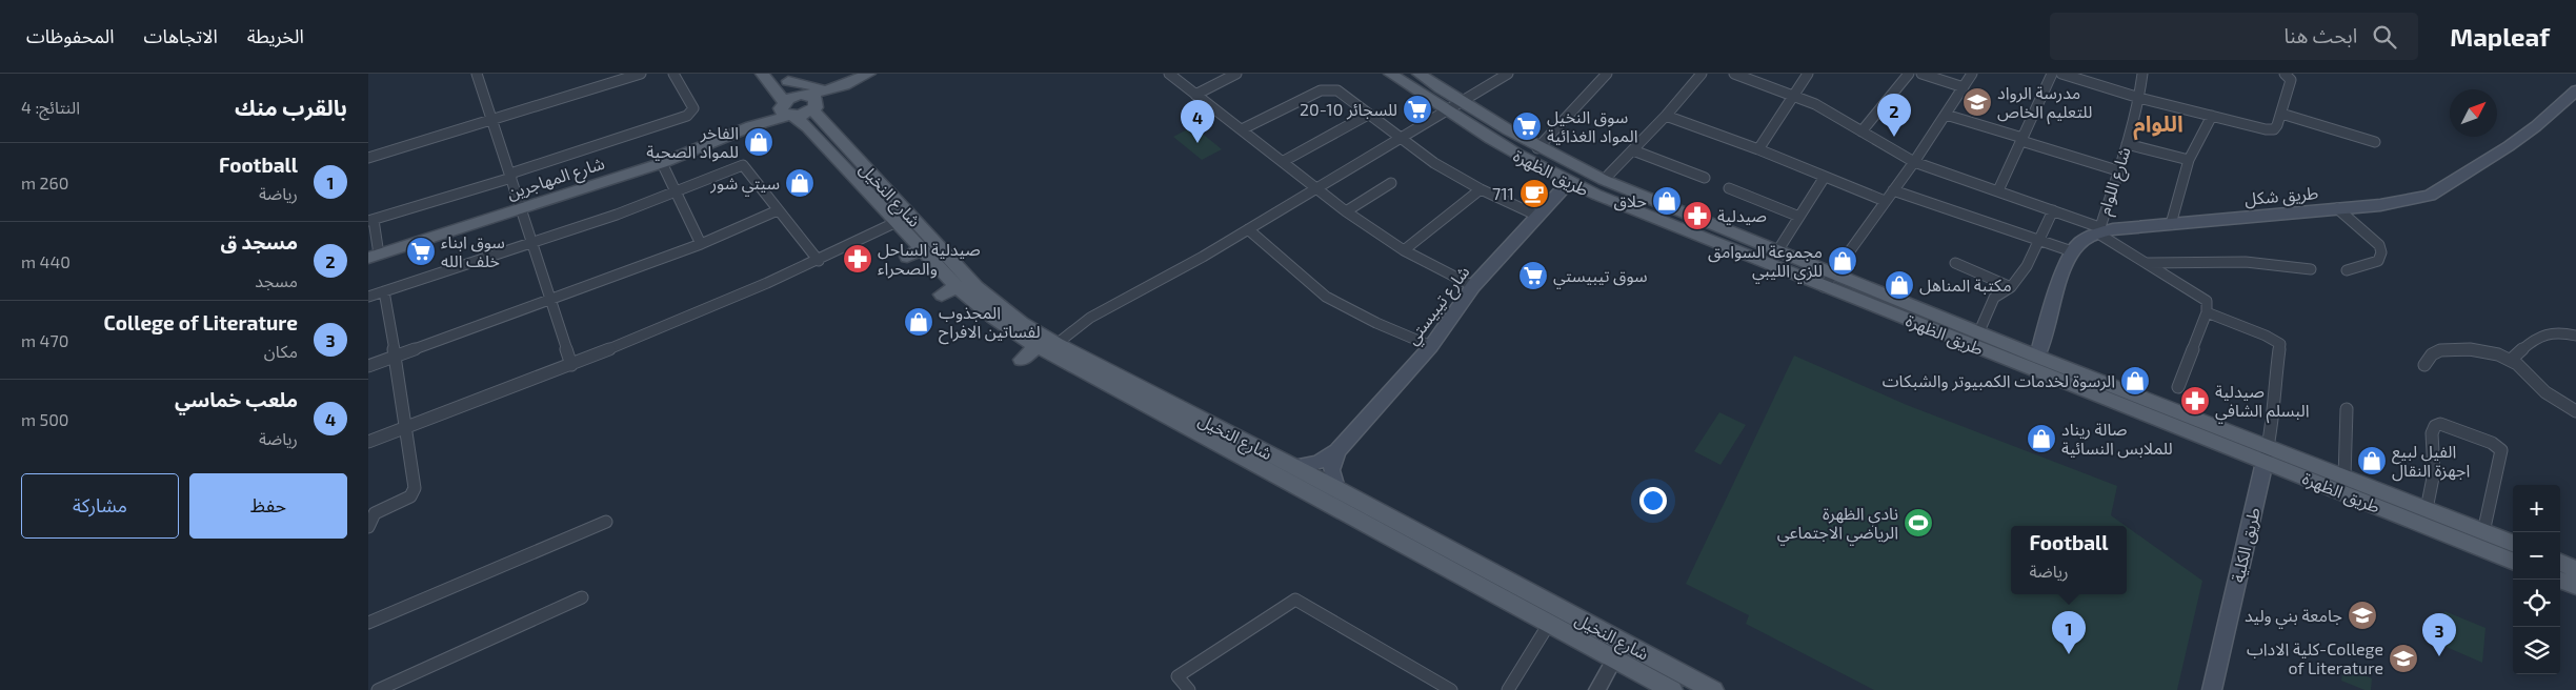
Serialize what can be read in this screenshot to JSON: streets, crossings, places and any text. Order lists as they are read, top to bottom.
{
  "streets": {
    "main road": [
      "طريق الظهرة",
      "شارع المهاجرين",
      "شارع النخيل",
      "طريق شكل",
      "شارع تيبيستي",
      "طريق الكلية"
    ],
    "street": ["شارع اللوام"]
  },
  "crossings": [
    ["طريق الظهرة", "شارع تيبيستي"],
    ["طريق الظهرة", "طريق الكلية"],
    ["شارع المهاجرين", "شارع النخيل"],
    ["شارع اللوام", "طريق شكل"]
  ],
  "districts": ["اللوام"],
  "places": {
    "school or university": ["مدرسة الرواد للتعليم الخاص", "جامعة بني وليد", "كلية الاداب-College of Literature"],
    "supermarket": [
      "20-10 للسجائر",
      "سوق النخيل المواد الغذائية",
      "سوق ابناء خلف الله",
      "سوق تيبيستي"
    ],
    "shop": [
      "الفاخر للمواد الصحية",
      "سيتي شور",
      "حلاق",
      "مجموعة السوامق للزي الليبي",
      "مكتبة المناهل",
      "المجذوب لفساتين الافراح",
      "الرسوة لخدمات الكمبيوتر والشبكات",
      "صالة ريناد للملابس النسائية",
      "الفيل لبيع اجهزة النقال"
    ],
    "cafe": ["711"],
    "pharmacy": ["صيدلية", "صيدلية الساحل والصحراء", "صيدلية البسلم الشافي"],
    "sports": ["نادي الظهرة الرياضي الاجتماعي"]
  },
  "north": "top right",
  "page": {
    "header": "Mapleaf",
    "search": "ابحث هنا",
    "nav": ["الخريطة", "الاتجاهات", "المحفوظات"],
    "heading": ["بالقرب منك", "النتائج: 4"],
    "pins": [
      "2",
      "4",
      "1",
      "3"
    ],
    "list": [
      {
        "mark": "1",
        "name": "Football",
        "note": "رياضة",
        "value": "260 m"
      },
      {
        "mark": "2",
        "name": "مسجد ق",
        "note": "مسجد",
        "value": "440 m"
      },
      {
        "mark": "3",
        "name": "College of Literature",
        "note": "مكان",
        "value": "470 m"
      },
      {
        "mark": "4",
        "name": "ملعب خماسي",
        "note": "رياضة",
        "value": "500 m"
      }
    ],
    "buttons": ["حفظ", "مشاركة"],
    "map_buttons": ["+", "−"],
    "popup": ["Football", "رياضة"]
  }
}
